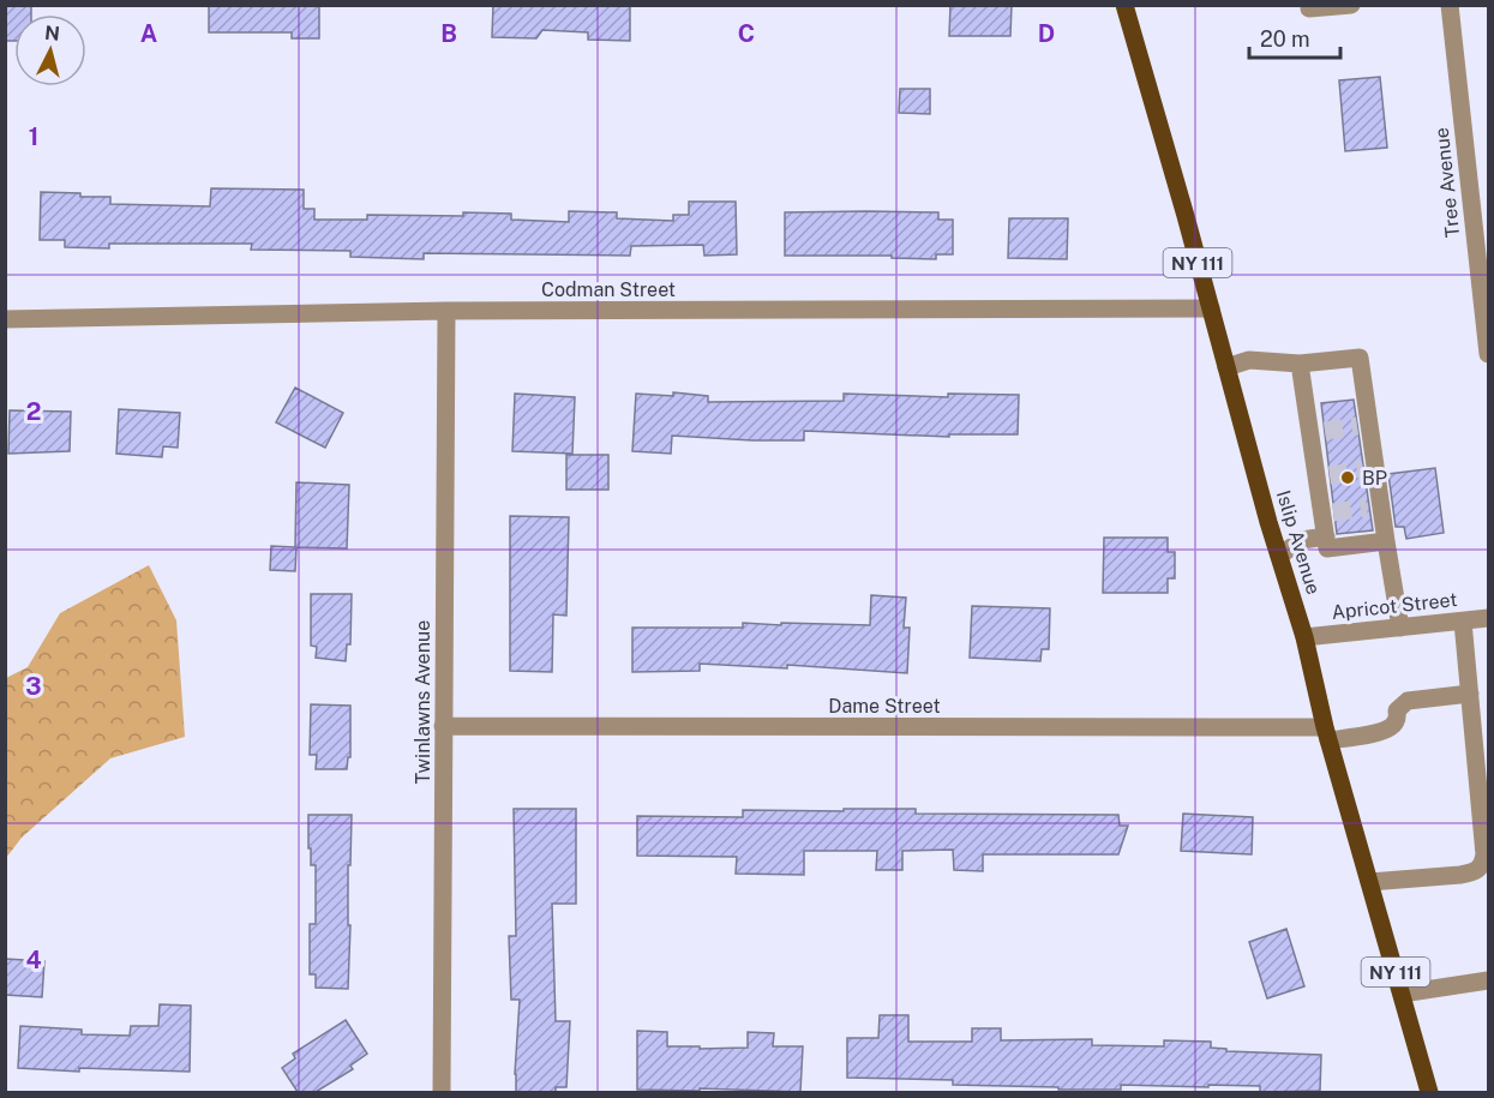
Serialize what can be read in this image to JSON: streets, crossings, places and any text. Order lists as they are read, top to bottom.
{
  "streets": {
    "main road": ["NY 111", "Islip Avenue"],
    "street": [
      "Tree Avenue",
      "Codman Street",
      "Apricot Street",
      "Twinlawns Avenue",
      "Dame Street"
    ]
  },
  "crossings": [
    ["Codman Street", "Islip Avenue"],
    ["Codman Street", "Twinlawns Avenue"],
    ["Islip Avenue", "Apricot Street"],
    ["Islip Avenue", "Dame Street"],
    ["Twinlawns Avenue", "Dame Street"]
  ],
  "places": ["BP"],
  "scale_bar": "20 m",
  "north": "top",
  "grid": {
    "columns": [
      "A",
      "B",
      "C",
      "D"
    ],
    "rows": [
      "1",
      "2",
      "3",
      "4"
    ]
  }
}
